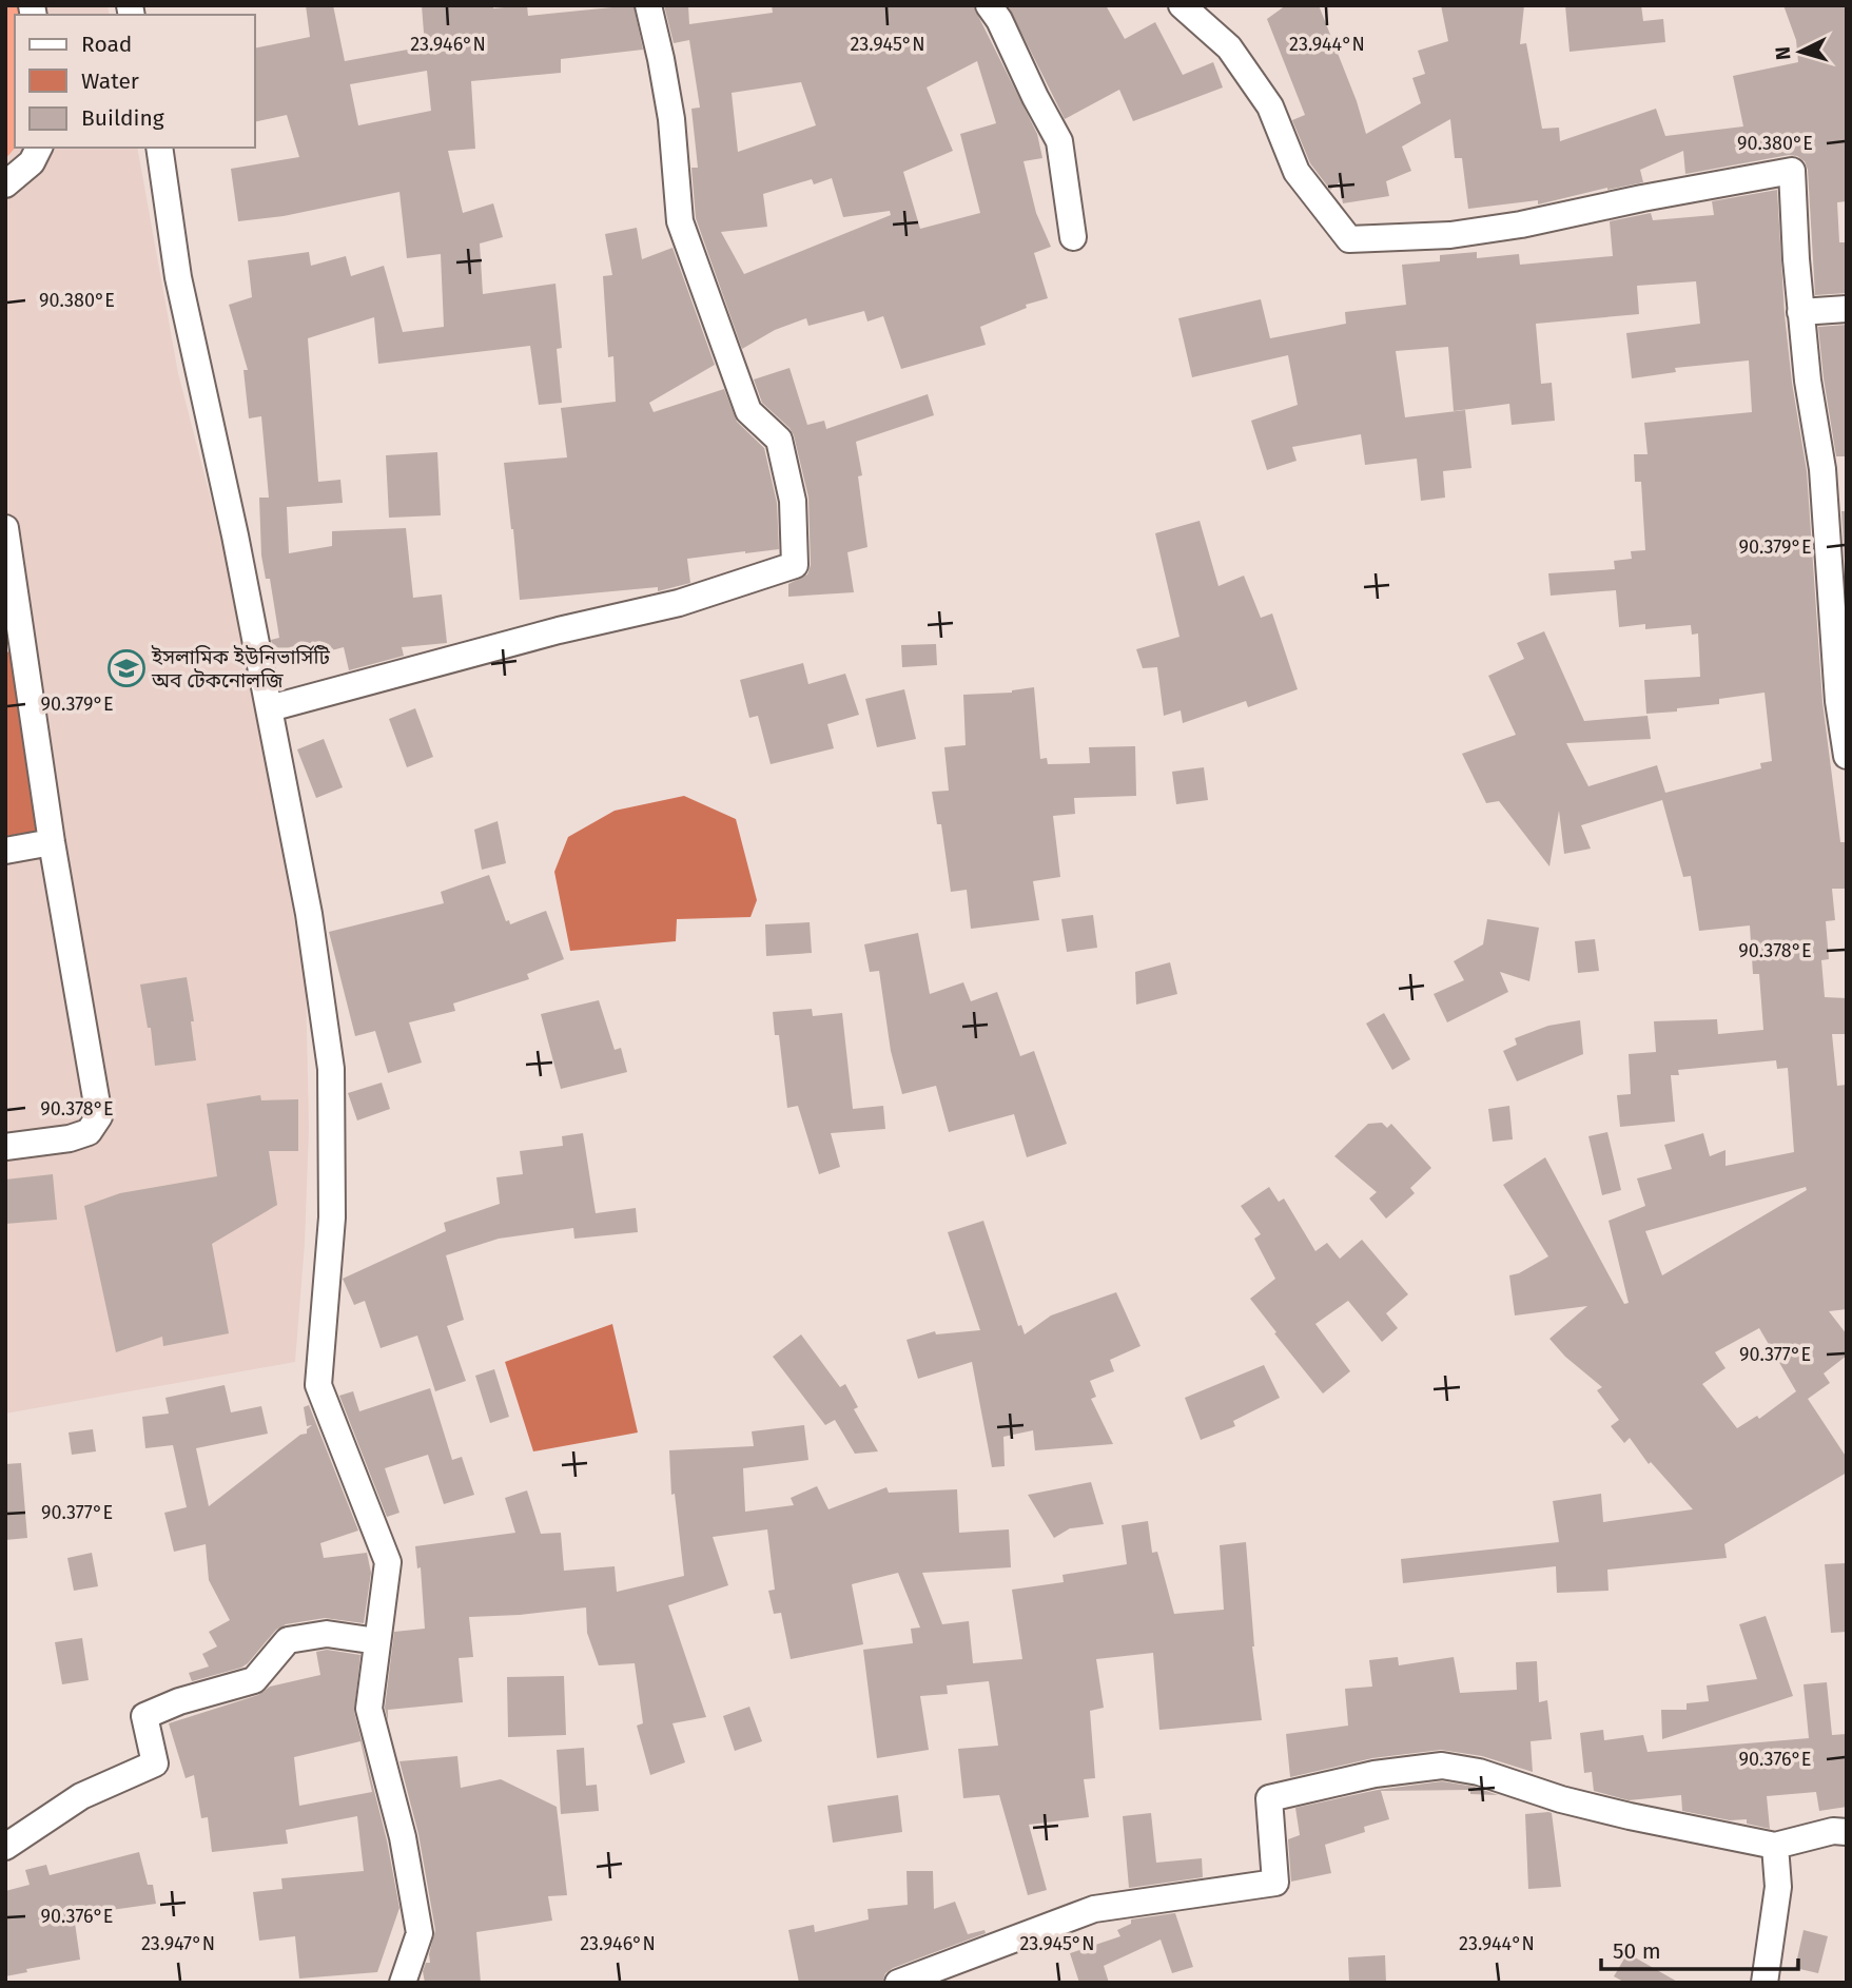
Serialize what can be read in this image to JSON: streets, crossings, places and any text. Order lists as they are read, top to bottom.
{
  "places": {
    "school or university": ["ইসলামিক ইউনিভার্সিটি অব টেকনোলজি"]
  },
  "legend": ["Road", "Water", "Building"],
  "scale_bar": "50 m",
  "north": "left",
  "coordinates": [
    "23.946°N",
    "23.945°N",
    "23.944°N",
    "90.380°E",
    "90.379°E",
    "90.378°E",
    "90.377°E",
    "90.376°E",
    "23.947°N"
  ]
}
